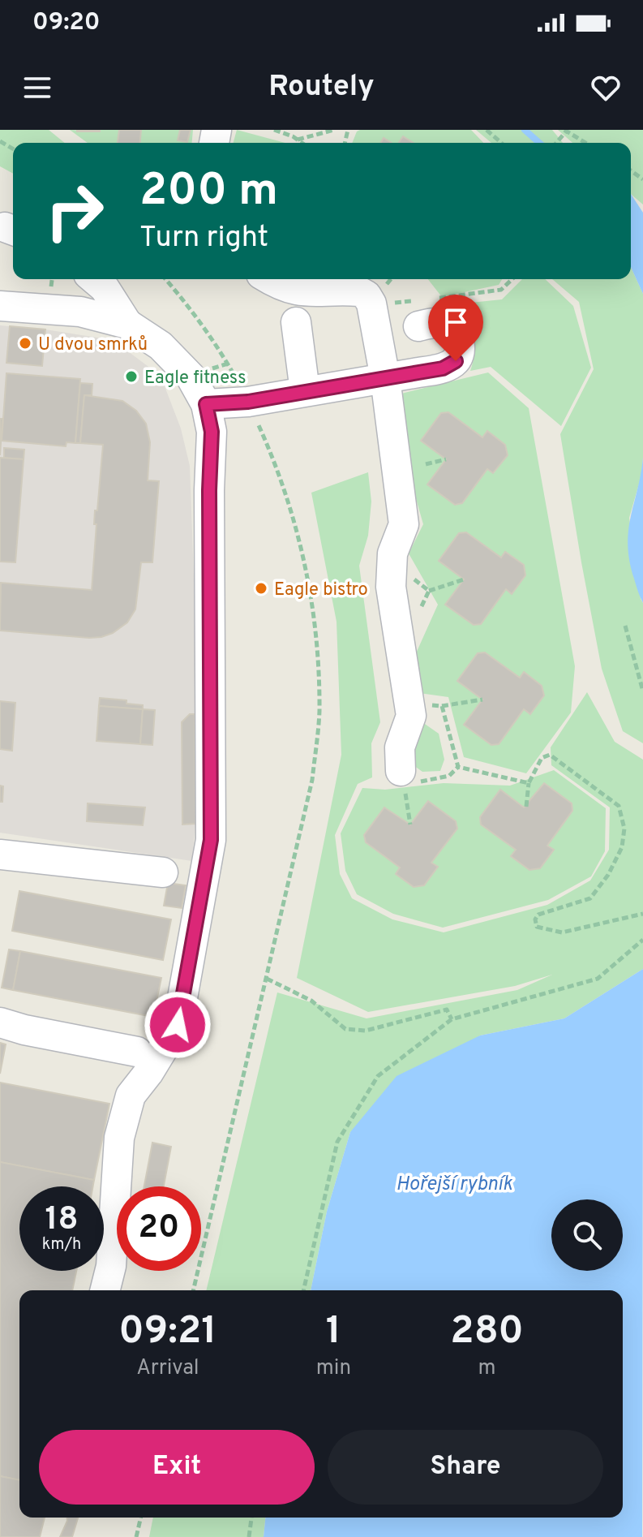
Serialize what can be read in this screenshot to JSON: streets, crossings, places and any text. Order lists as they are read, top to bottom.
{
  "water": ["Hořejší rybník"],
  "places": ["U dvou smrků", "Eagle fitness", "Eagle bistro"],
  "page": {
    "status": "09:20",
    "header": "Routely",
    "turn": ["200 m", "Turn right"],
    "speed": "18 km/h",
    "limit": "20",
    "eta": [
      "09:21",
      "Arrival",
      "1",
      "min",
      "280",
      "m"
    ],
    "buttons": ["Exit", "Share"]
  }
}
